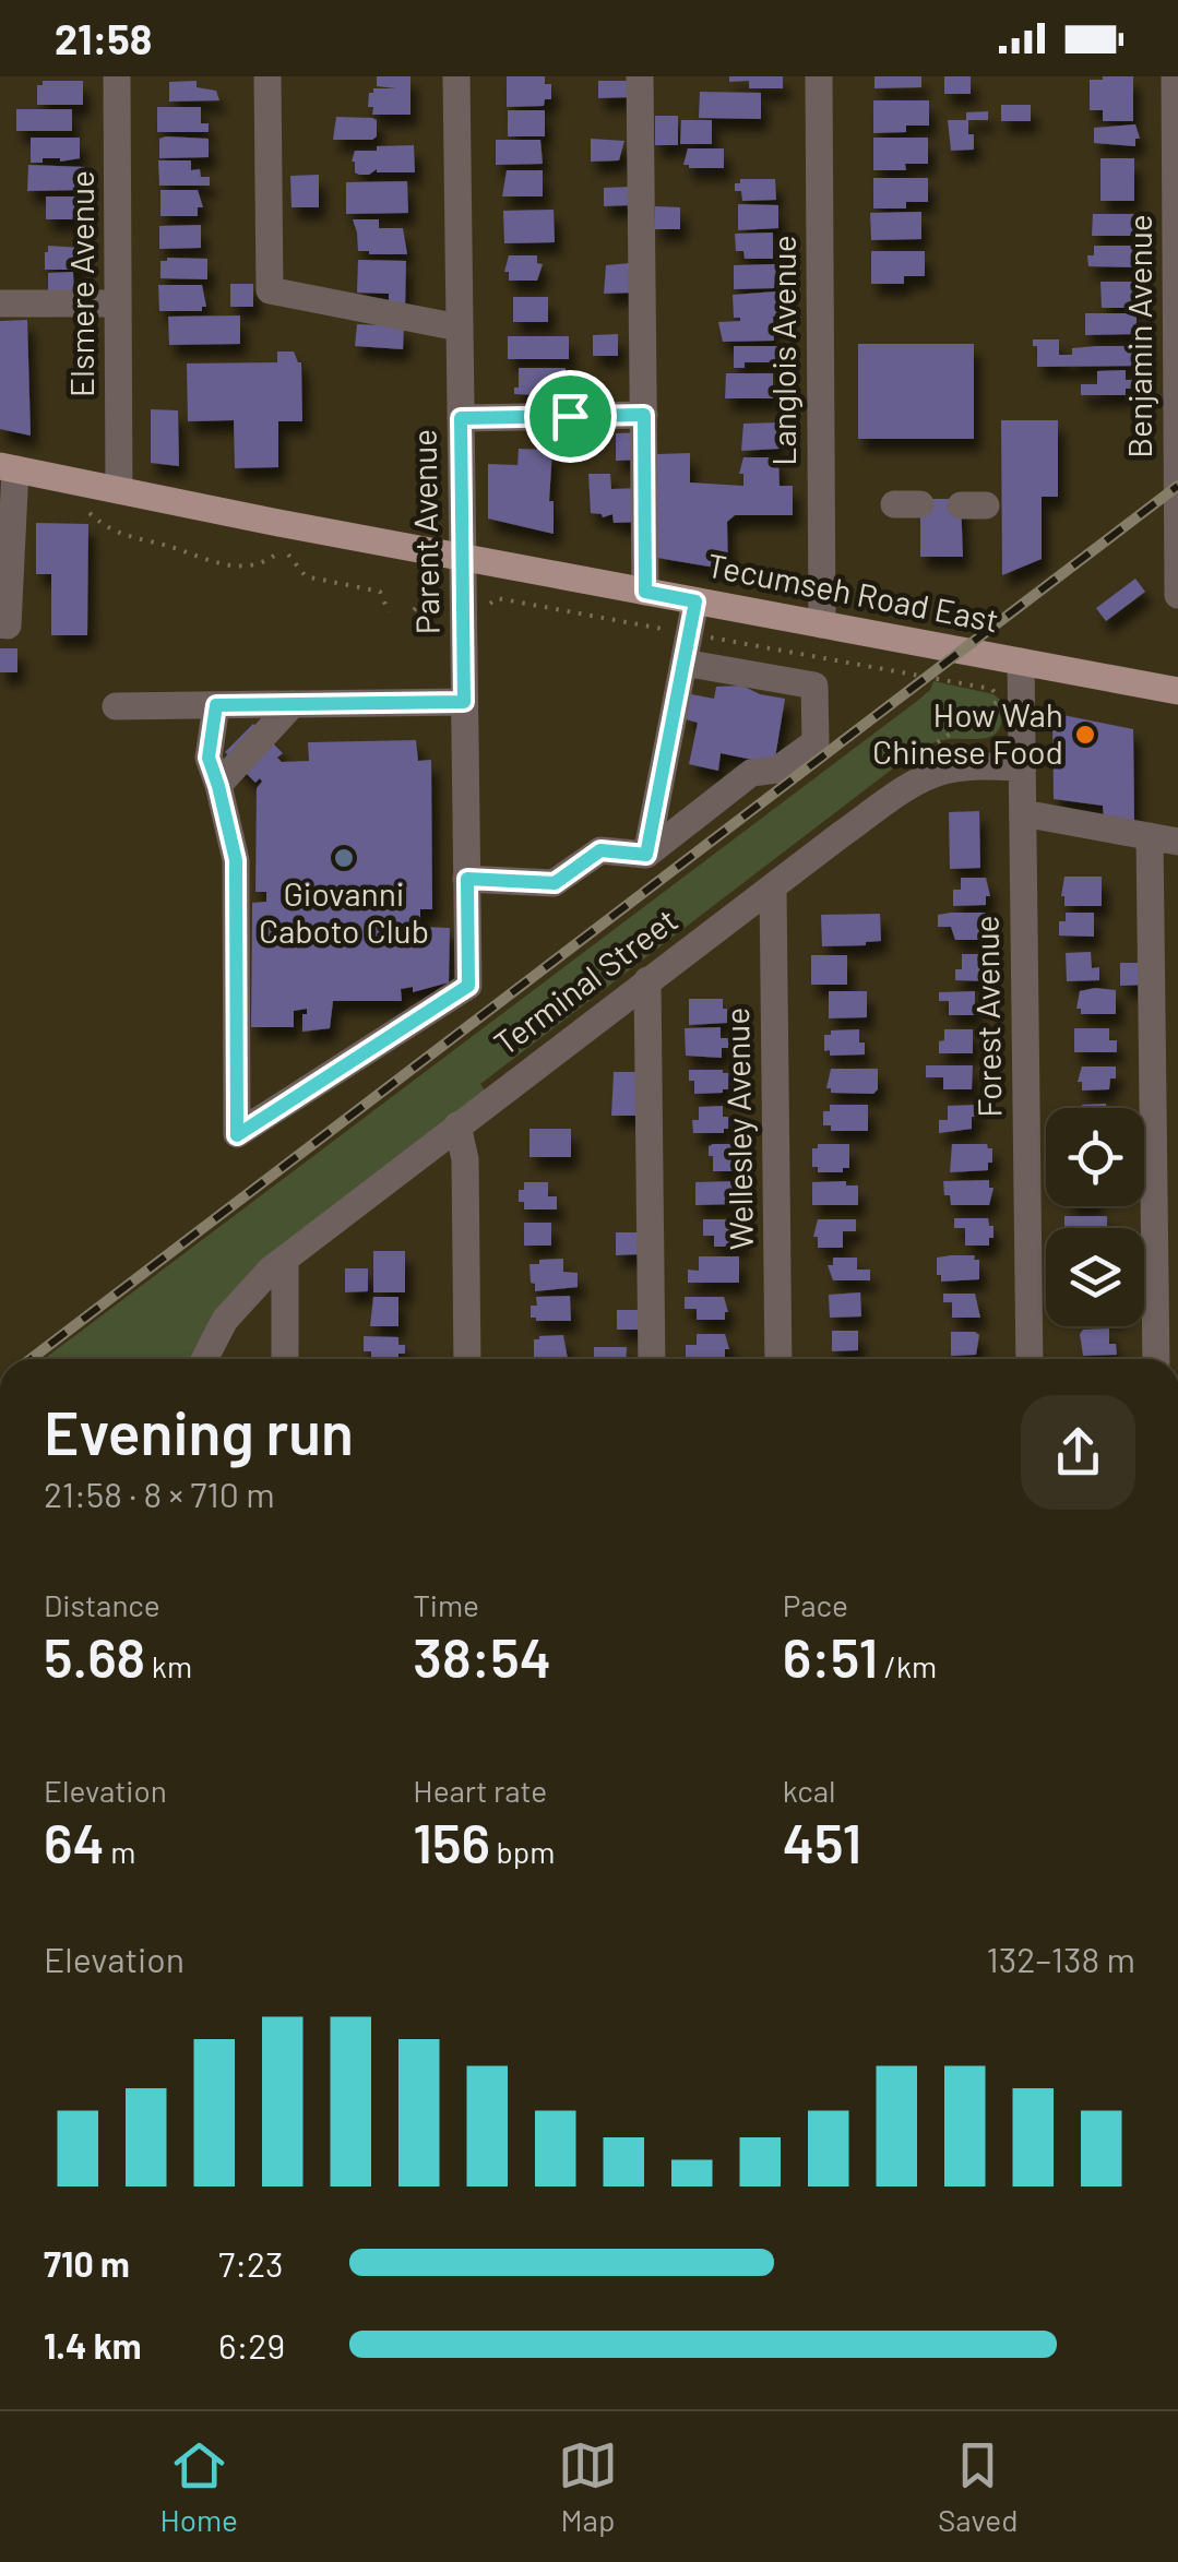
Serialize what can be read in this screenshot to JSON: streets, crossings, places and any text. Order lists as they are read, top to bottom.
{
  "streets": {
    "main road": ["Tecumseh Road East"],
    "street": [
      "Elsmere Avenue",
      "Benjamin Avenue",
      "Langlois Avenue",
      "Parent Avenue",
      "Terminal Street",
      "Forest Avenue",
      "Wellesley Avenue"
    ]
  },
  "crossings": [
    ["Elsmere Avenue", "Tecumseh Road East"],
    ["Langlois Avenue", "Tecumseh Road East"],
    ["Parent Avenue", "Tecumseh Road East"],
    ["Tecumseh Road East", "Forest Avenue"],
    ["Terminal Street", "Forest Avenue"],
    ["Terminal Street", "Wellesley Avenue"]
  ],
  "places": ["How Wah Chinese Food", "Giovanni Caboto Club"],
  "page": {
    "status": "21:58",
    "heading": ["Evening run", "21:58 · 8 × 710 m"],
    "stats": [
      ["Distance", "5.68 km"],
      ["Time", "38:54"],
      ["Pace", "6:51 /km"],
      ["Elevation", "64 m"],
      ["Heart rate", "156 bpm"],
      ["kcal", "451"]
    ],
    "chart": ["Elevation", "132–138 m"],
    "list": [
      {
        "name": "710 m",
        "note": "7:23"
      },
      {
        "name": "1.4 km",
        "note": "6:29"
      }
    ],
    "tabs": ["Home", "Map", "Saved"]
  }
}
